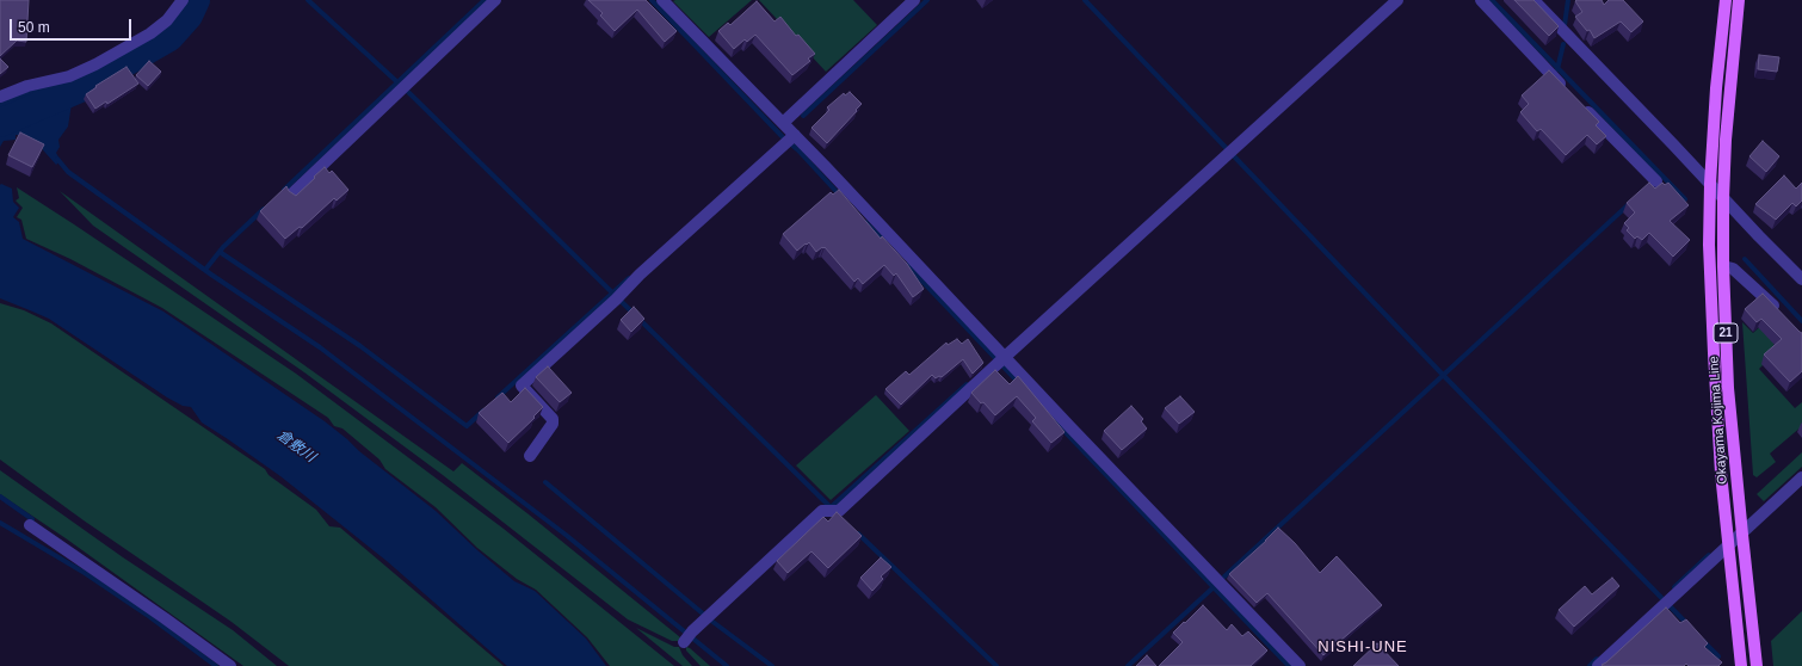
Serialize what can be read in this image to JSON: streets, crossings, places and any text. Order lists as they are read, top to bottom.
{
  "streets": {
    "main road": ["21", "Okayama Kojima Line"]
  },
  "districts": ["NISHI-UNE"],
  "water": ["倉敷川"],
  "scale_bar": "50 m"
}
